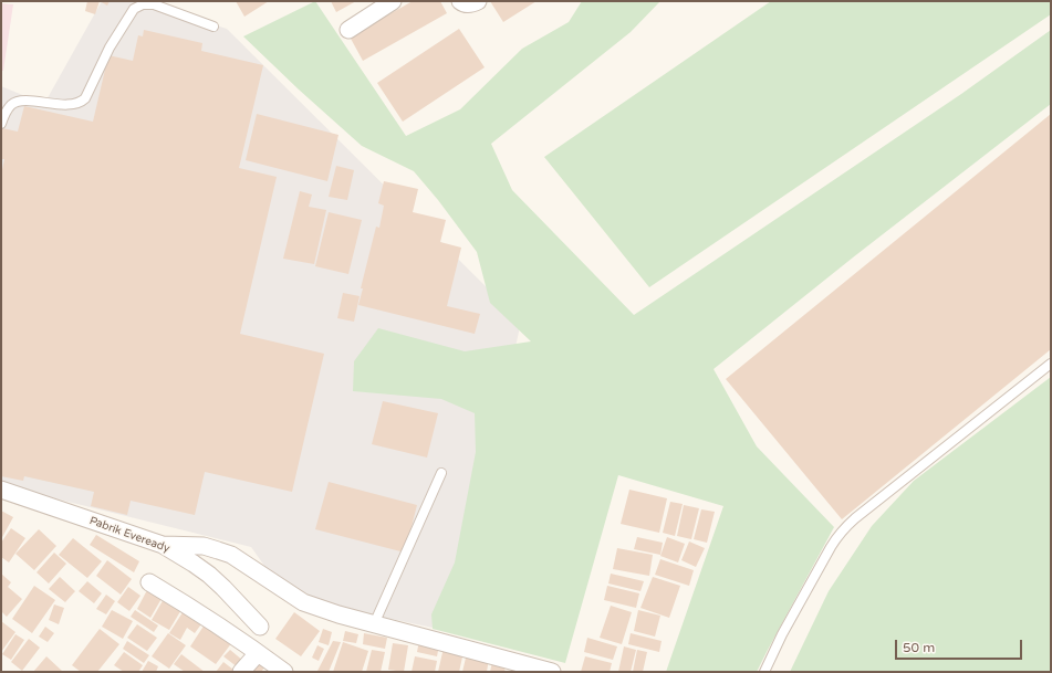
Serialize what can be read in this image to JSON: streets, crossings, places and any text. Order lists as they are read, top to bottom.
{
  "streets": {
    "street": ["Pabrik Eveready"]
  },
  "scale_bar": "50 m"
}
